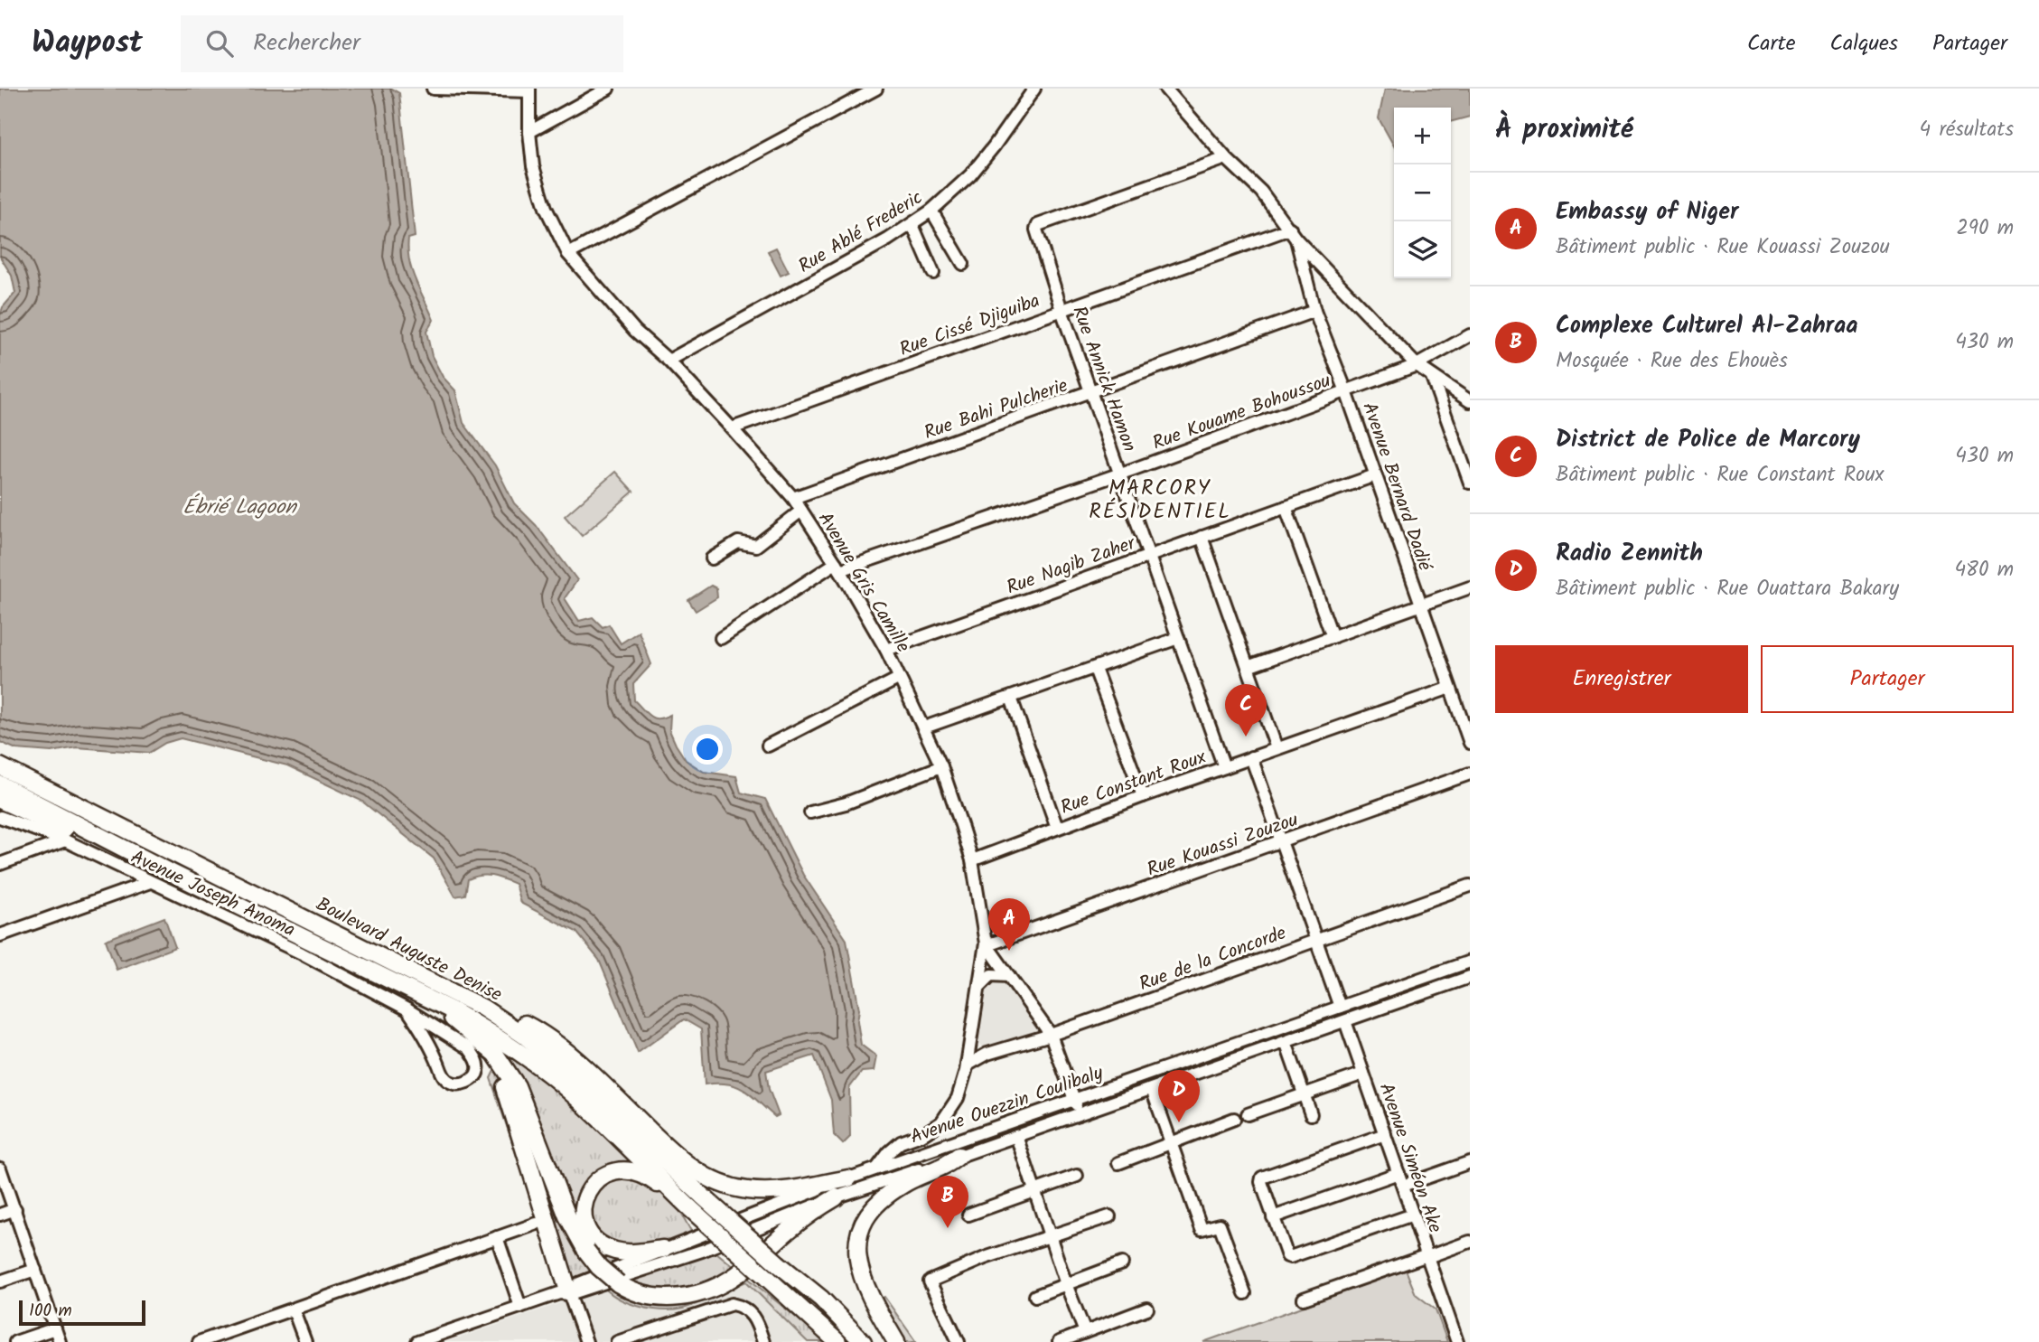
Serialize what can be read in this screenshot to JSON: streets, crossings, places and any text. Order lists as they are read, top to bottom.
{
  "streets": {
    "highway": ["Boulevard Auguste Denise"],
    "street": [
      "Rue Ablé Frederic",
      "Rue Cissé Djiguiba",
      "Rue Annick Hamon",
      "Rue Bahi Pulcherie",
      "Rue Kouame Bohoussou",
      "Avenue Bernard Dadié",
      "Rue Nagib Zaher",
      "Avenue Gris Camille",
      "Rue Constant Roux",
      "Rue Kouassi Zouzou",
      "Avenue Joseph Anoma",
      "Rue de la Concorde",
      "Avenue Ouezzin Coulibaly",
      "Avenue Siméon Ake"
    ]
  },
  "crossings": [
    ["Rue Ablé Frederic", "Avenue Gris Camille"],
    ["Rue Cissé Djiguiba", "Rue Annick Hamon"],
    ["Rue Cissé Djiguiba", "Avenue Bernard Dadié"],
    ["Rue Cissé Djiguiba", "Avenue Gris Camille"],
    ["Rue Annick Hamon", "Rue Bahi Pulcherie"],
    ["Rue Annick Hamon", "Rue Kouame Bohoussou"],
    ["Rue Annick Hamon", "Rue Nagib Zaher"],
    ["Rue Annick Hamon", "Rue Constant Roux"],
    ["Rue Bahi Pulcherie", "Avenue Bernard Dadié"],
    ["Rue Bahi Pulcherie", "Avenue Gris Camille"],
    ["Rue Kouame Bohoussou", "Avenue Bernard Dadié"],
    ["Rue Kouame Bohoussou", "Avenue Gris Camille"],
    ["Avenue Bernard Dadié", "Rue Nagib Zaher"],
    ["Avenue Bernard Dadié", "Rue Constant Roux"],
    ["Rue Nagib Zaher", "Avenue Gris Camille"],
    ["Avenue Gris Camille", "Rue Constant Roux"],
    ["Avenue Gris Camille", "Rue Kouassi Zouzou"],
    ["Avenue Gris Camille", "Rue de la Concorde"],
    ["Avenue Gris Camille", "Avenue Ouezzin Coulibaly"],
    ["Avenue Ouezzin Coulibaly", "Avenue Siméon Ake"]
  ],
  "districts": ["MARCORY RÉSIDENTIEL"],
  "water": ["Ébrié Lagoon"],
  "scale_bar": "100 m",
  "page": {
    "header": "Waypost",
    "search": "Rechercher",
    "nav": ["Carte", "Calques", "Partager"],
    "heading": ["À proximité", "4 résultats"],
    "map_buttons": ["+", "−"],
    "list": [
      {
        "mark": "A",
        "name": "Embassy of Niger",
        "note": "Bâtiment public · Rue Kouassi Zouzou",
        "value": "290 m"
      },
      {
        "mark": "B",
        "name": "Complexe Culturel Al-Zahraa",
        "note": "Mosquée · Rue des Ehouès",
        "value": "430 m"
      },
      {
        "mark": "C",
        "name": "District de Police de Marcory",
        "note": "Bâtiment public · Rue Constant Roux",
        "value": "430 m"
      },
      {
        "mark": "D",
        "name": "Radio Zennith",
        "note": "Bâtiment public · Rue Ouattara Bakary",
        "value": "480 m"
      }
    ],
    "buttons": ["Enregistrer", "Partager"],
    "pins": [
      "C",
      "A",
      "D",
      "B"
    ],
    "scale": "100 m"
  }
}
